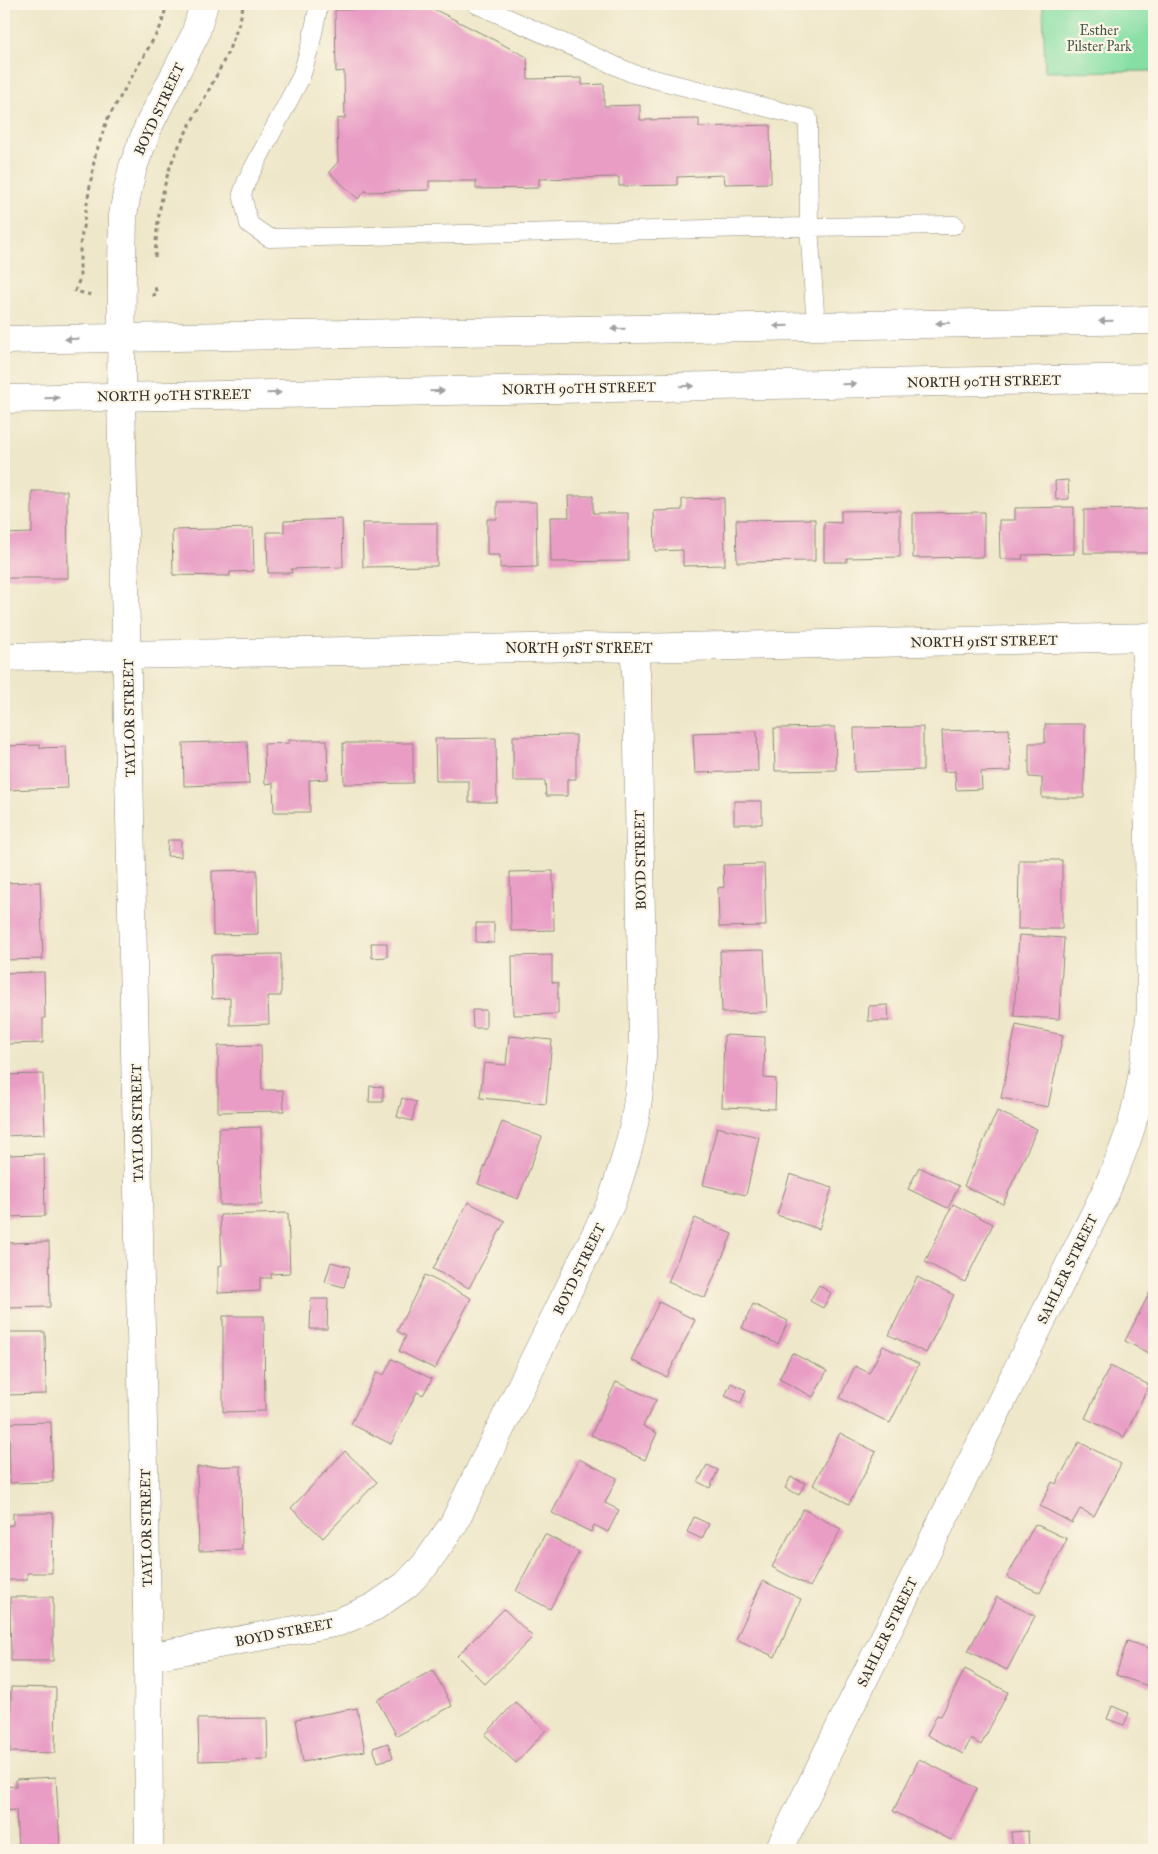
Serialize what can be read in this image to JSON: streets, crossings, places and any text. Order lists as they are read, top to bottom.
{
  "streets": {
    "street": [
      "BOYD STREET",
      "NORTH 90TH STREET",
      "NORTH 91ST STREET",
      "TAYLOR STREET",
      "SAHLER STREET"
    ]
  },
  "crossings": [
    ["BOYD STREET", "NORTH 90TH STREET"],
    ["BOYD STREET", "NORTH 91ST STREET"],
    ["BOYD STREET", "TAYLOR STREET"],
    ["NORTH 90TH STREET", "TAYLOR STREET"],
    ["NORTH 91ST STREET", "TAYLOR STREET"],
    ["NORTH 91ST STREET", "SAHLER STREET"]
  ],
  "parks": ["Esther Pilster Park"]
}
